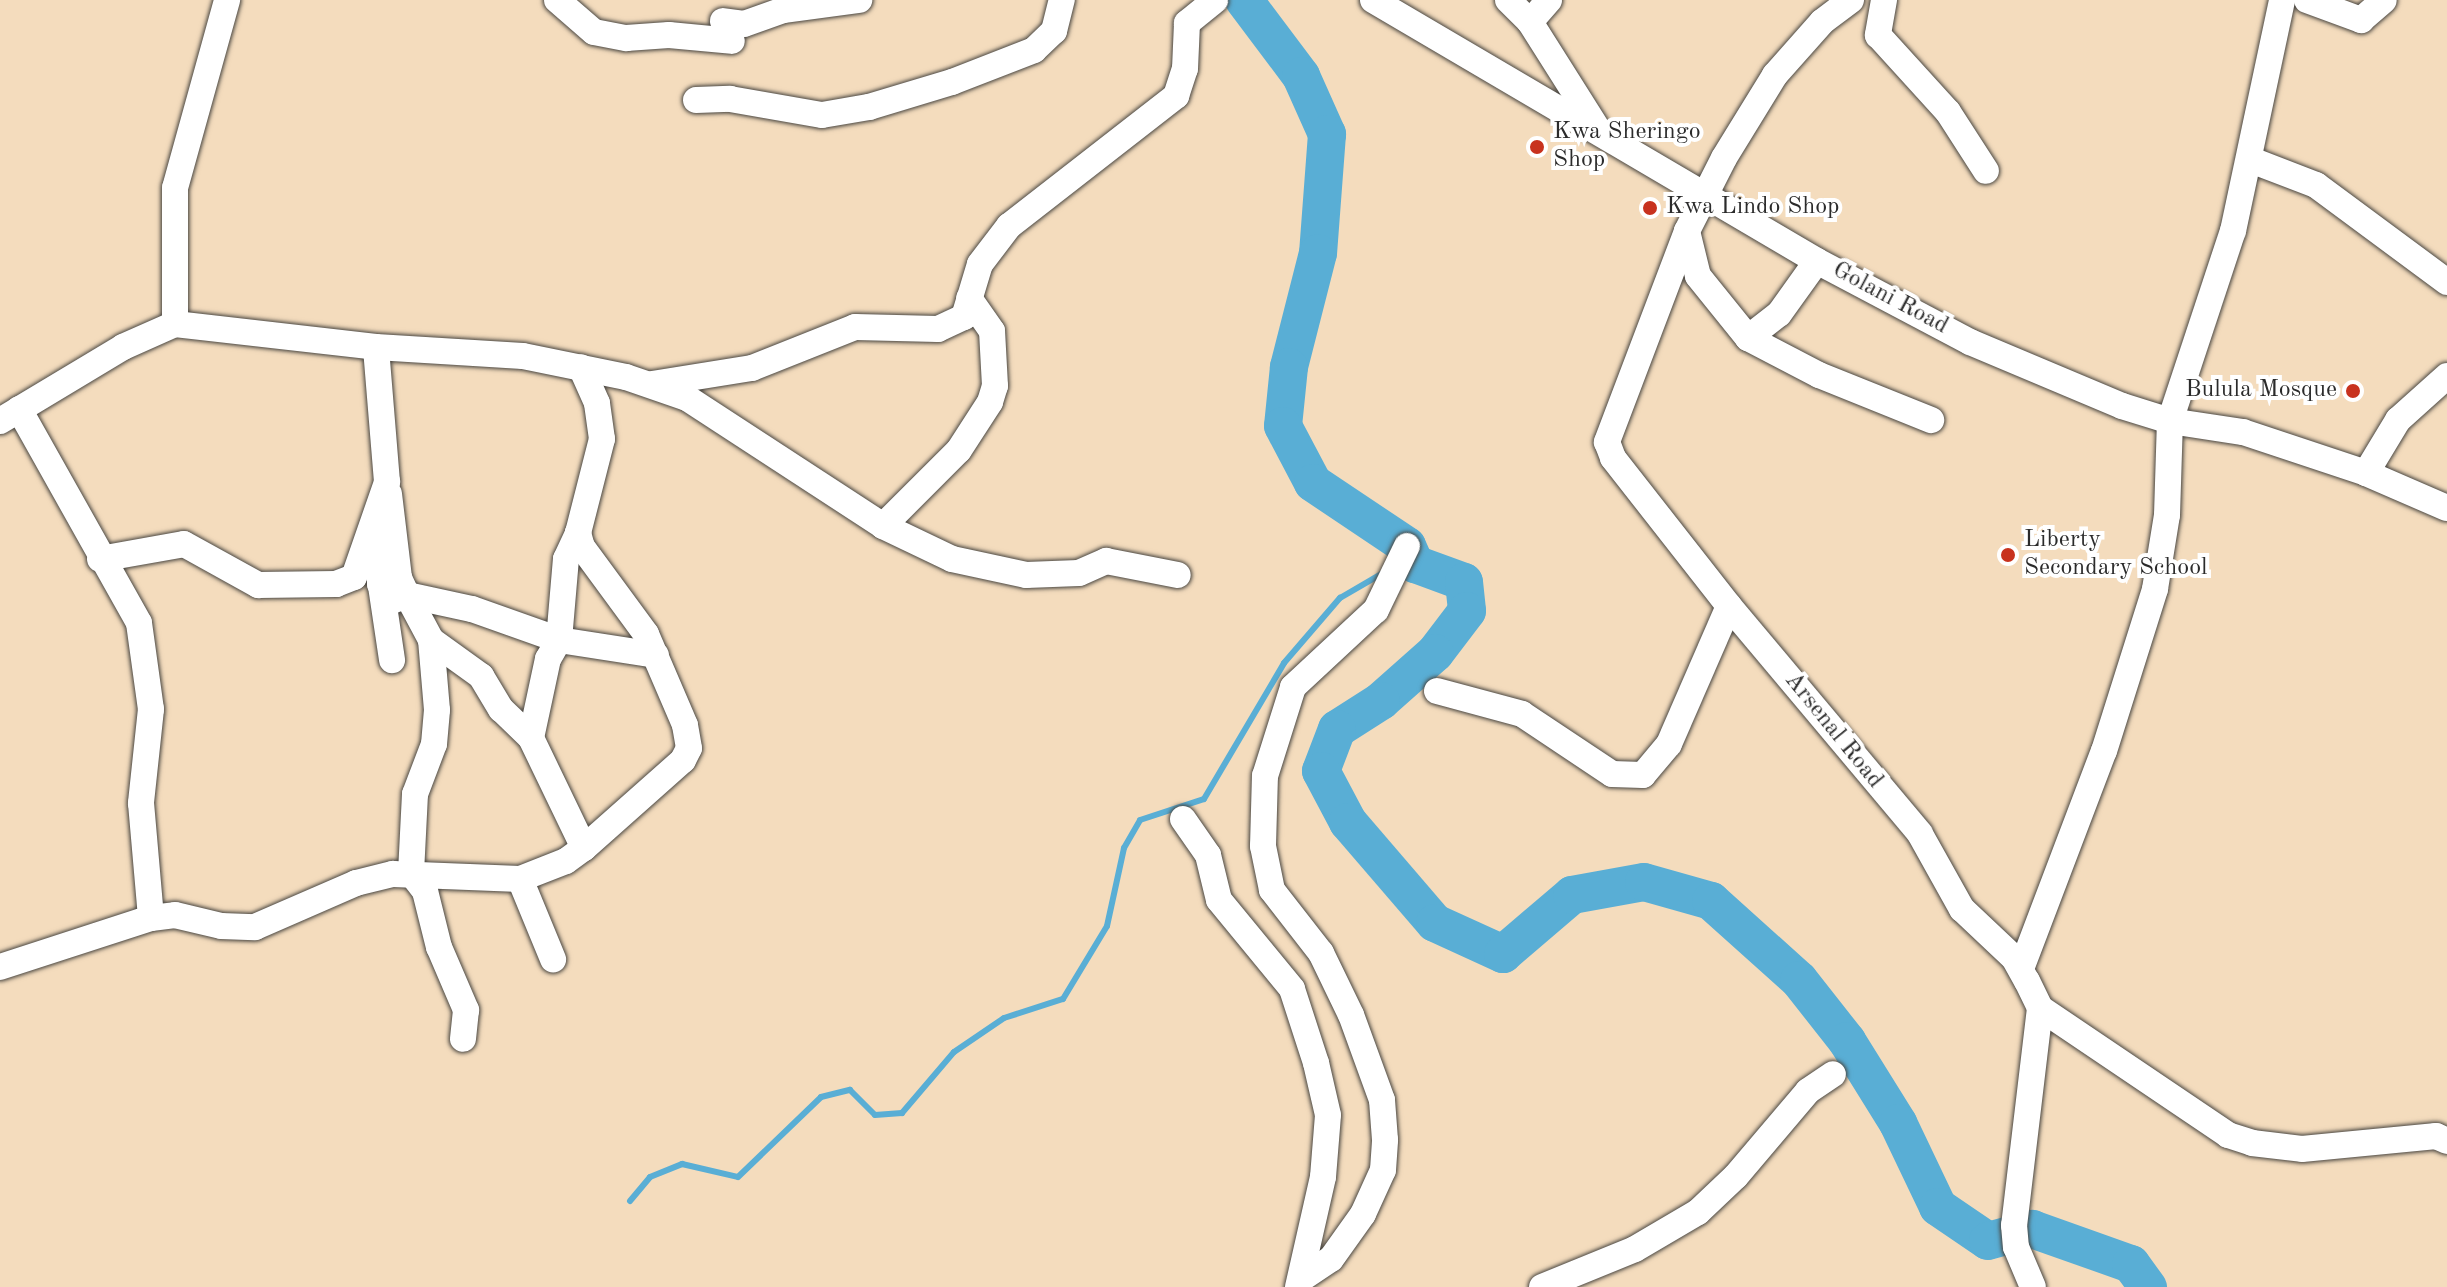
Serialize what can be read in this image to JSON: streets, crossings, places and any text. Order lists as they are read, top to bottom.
{
  "streets": {
    "street": ["Golani Road", "Arsenal Road"]
  },
  "crossings": [
    ["Golani Road", "Arsenal Road"]
  ],
  "places": [
    "Kwa Sheringo Shop",
    "Kwa Lindo Shop",
    "Bulula Mosque",
    "Liberty Secondary School"
  ]
}
